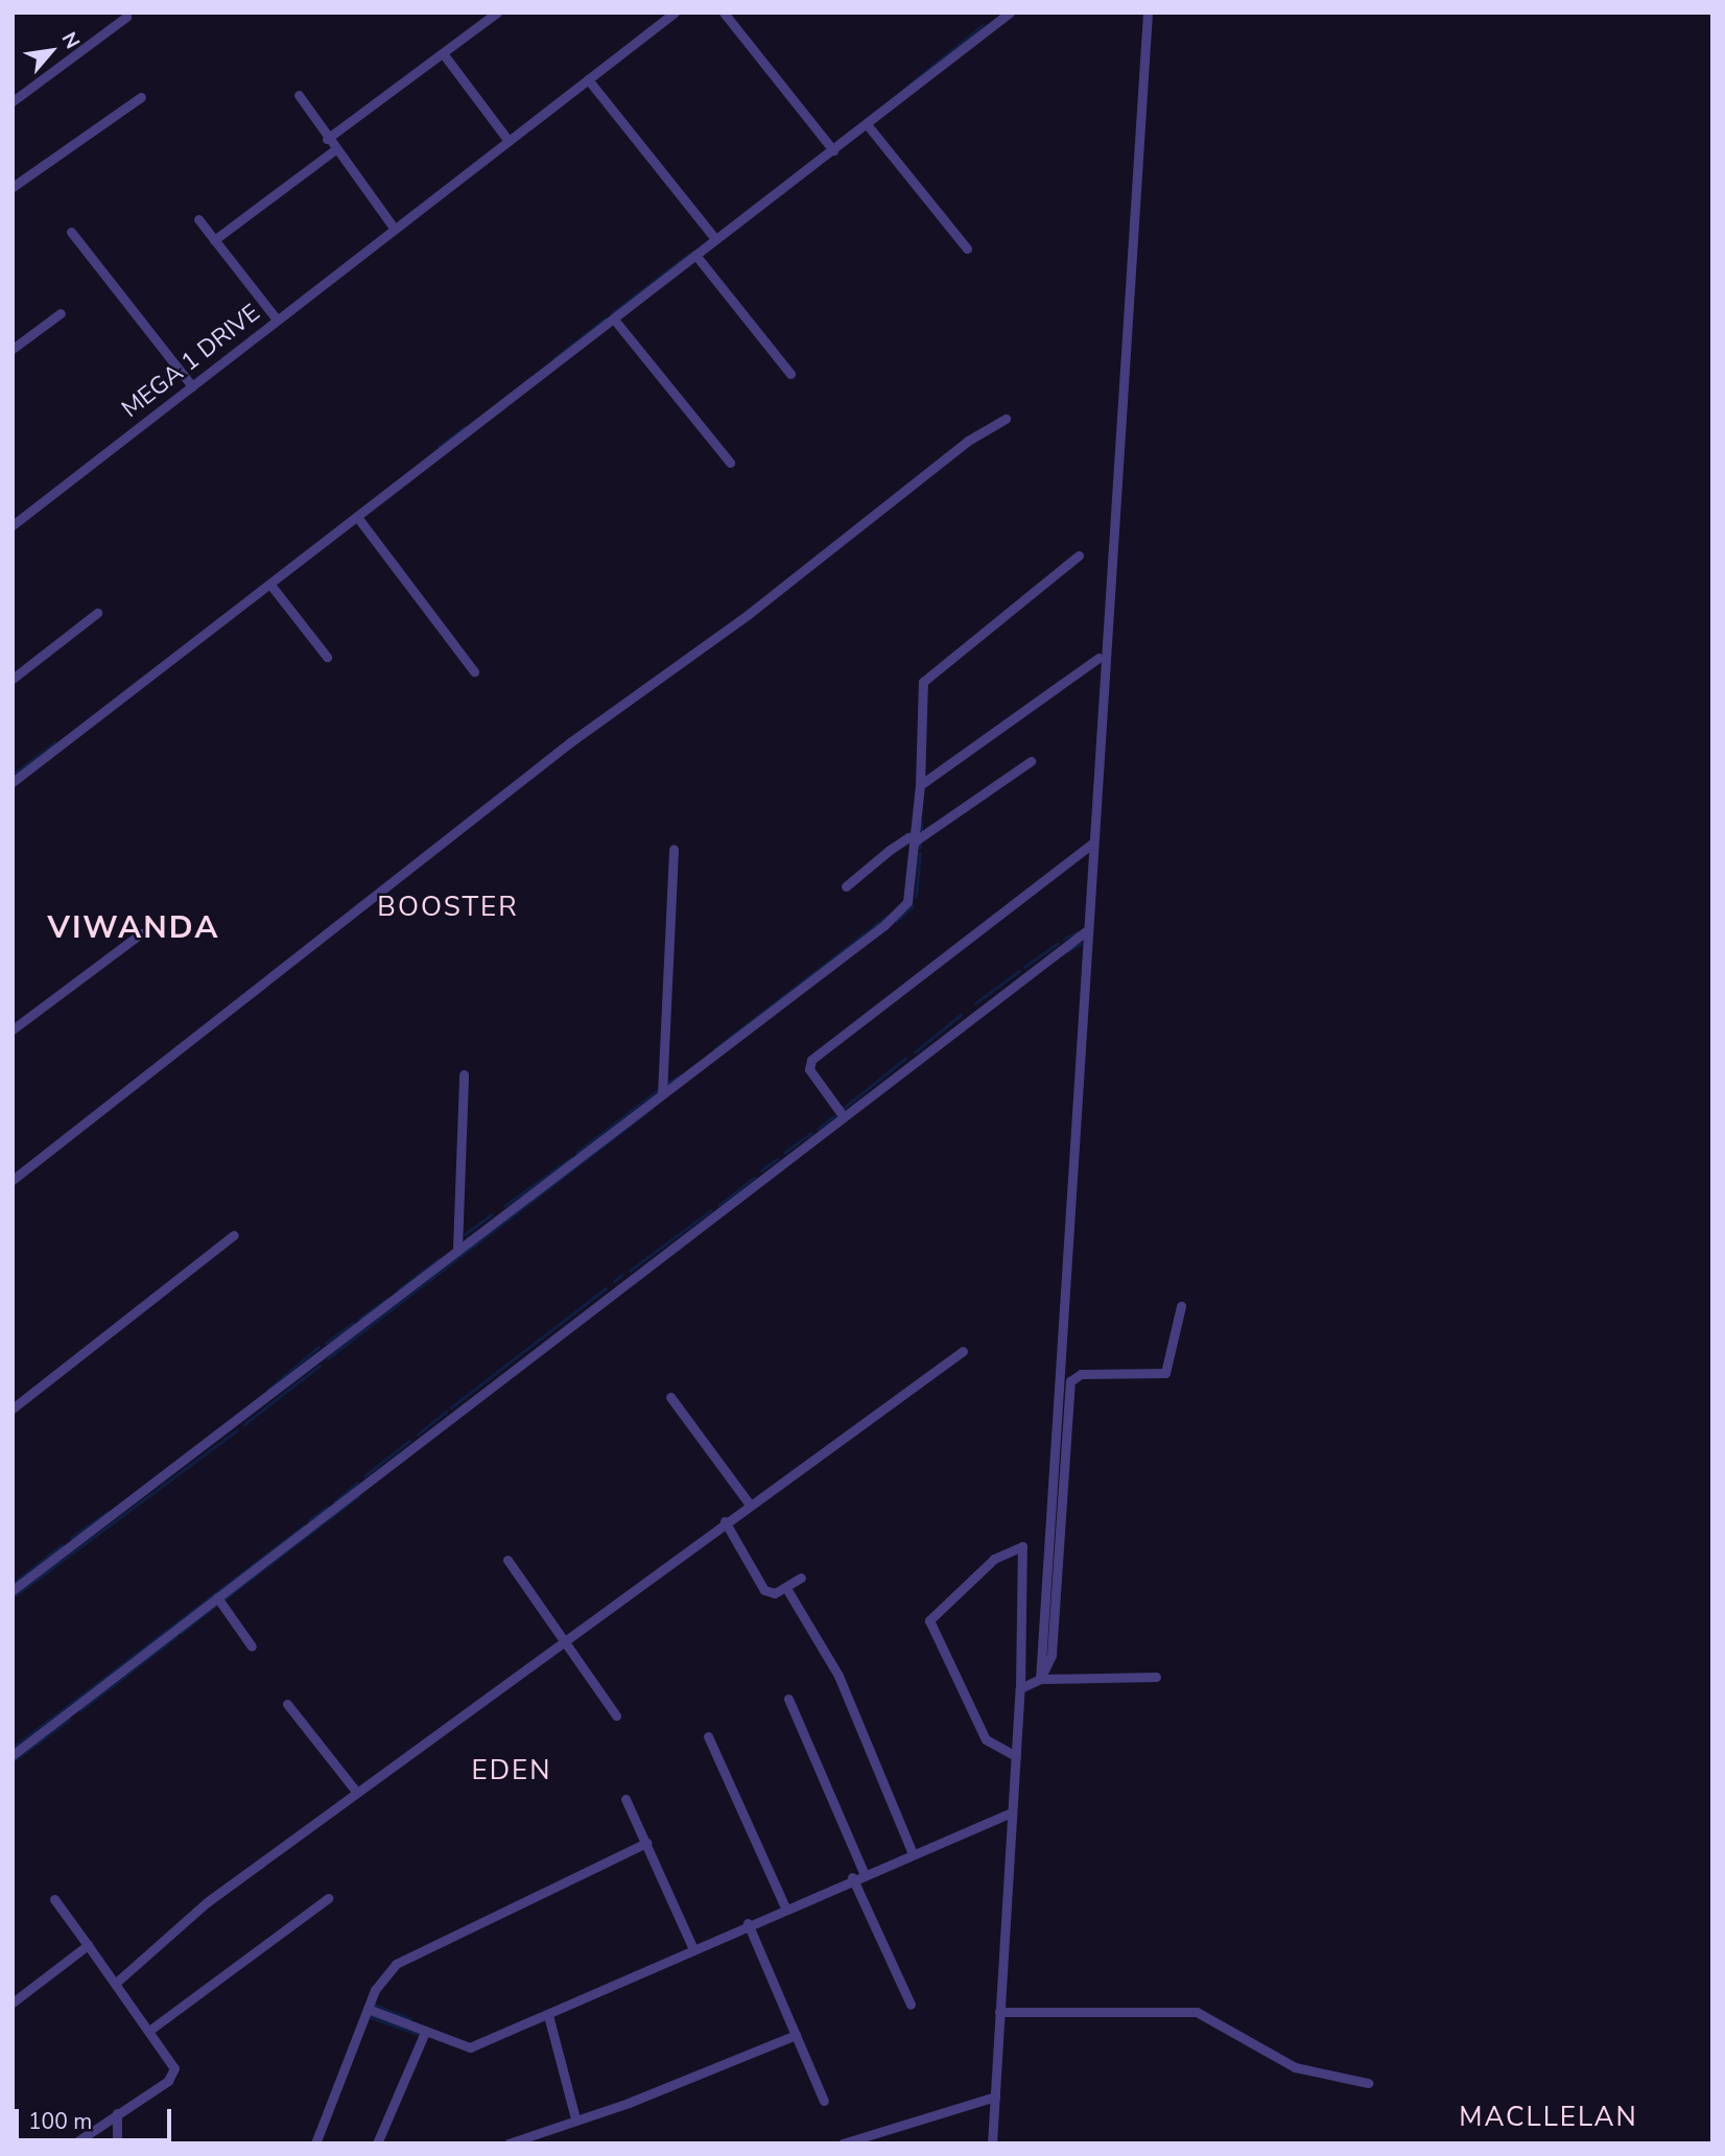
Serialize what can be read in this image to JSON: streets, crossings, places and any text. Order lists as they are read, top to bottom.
{
  "streets": {
    "street": ["MEGA 1 DRIVE"]
  },
  "districts": [
    "BOOSTER",
    "VIWANDA",
    "EDEN",
    "MACLLELAN"
  ],
  "scale_bar": "100 m",
  "north": "top right"
}
